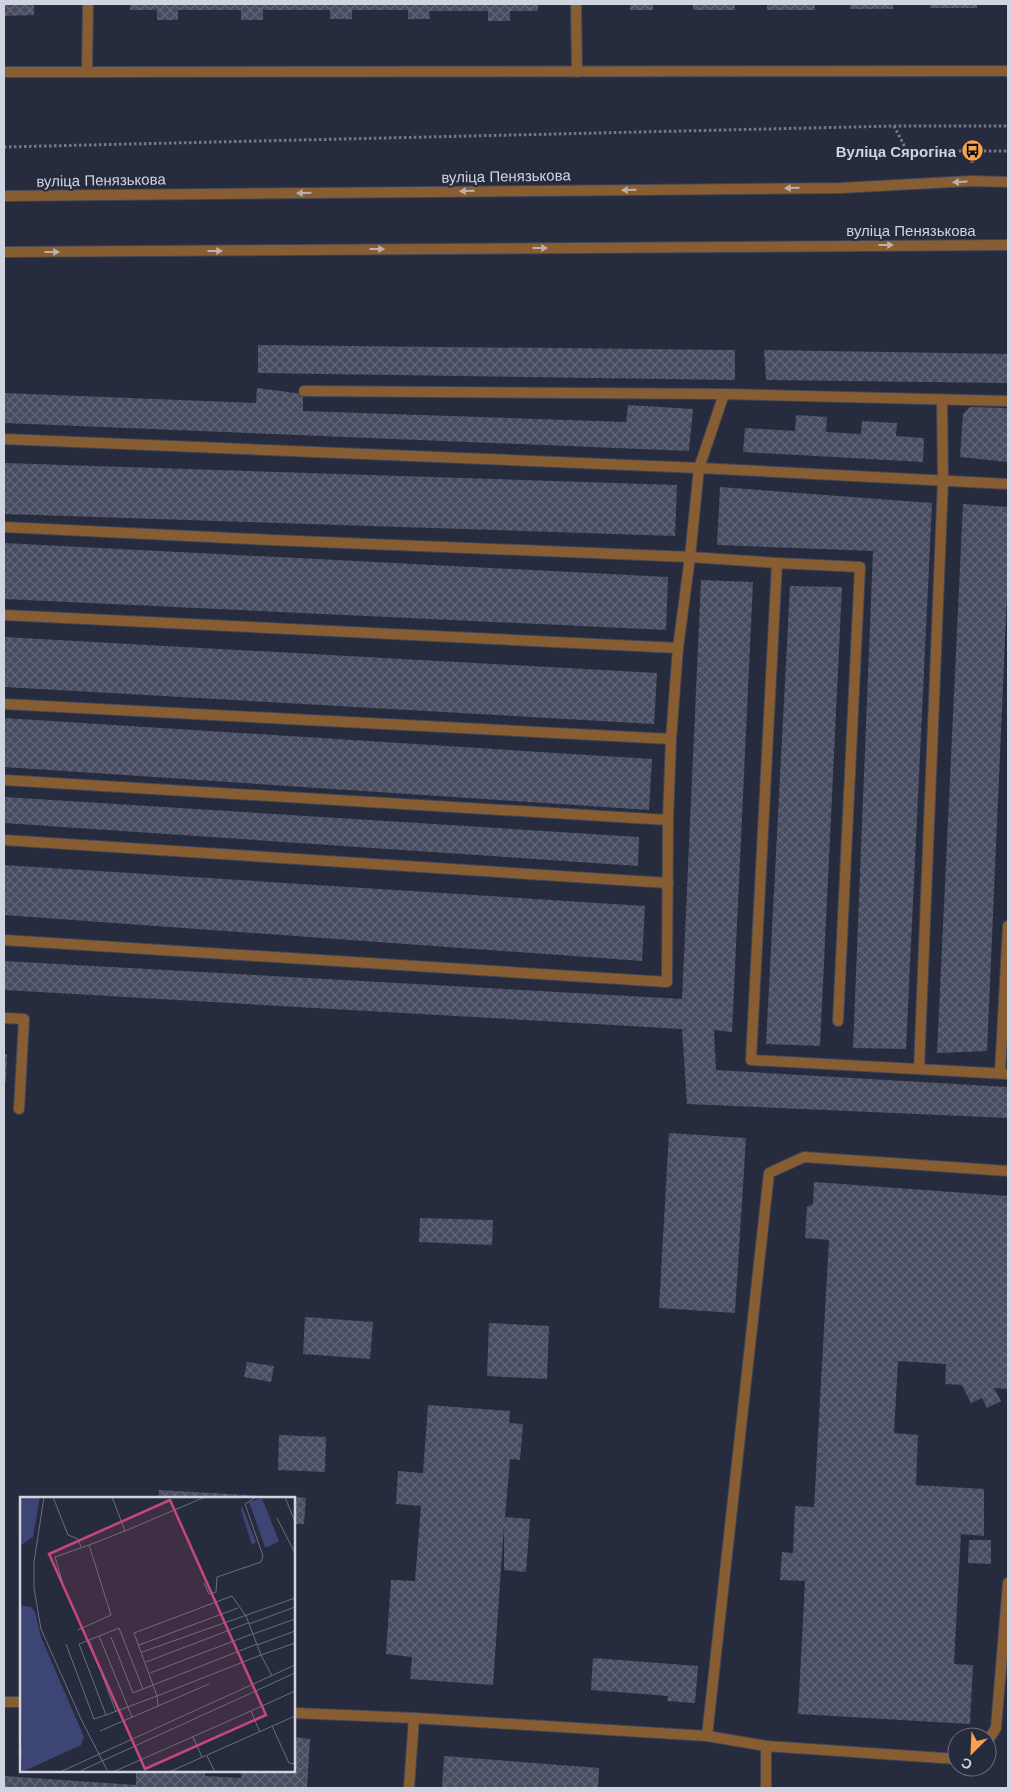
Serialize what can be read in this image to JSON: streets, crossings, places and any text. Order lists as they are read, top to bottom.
{
  "streets": {
    "street": ["вуліца Пенязькова"]
  },
  "places": {
    "bus stop": ["Вуліца Сярогіна"]
  },
  "north": "bottom left"
}
